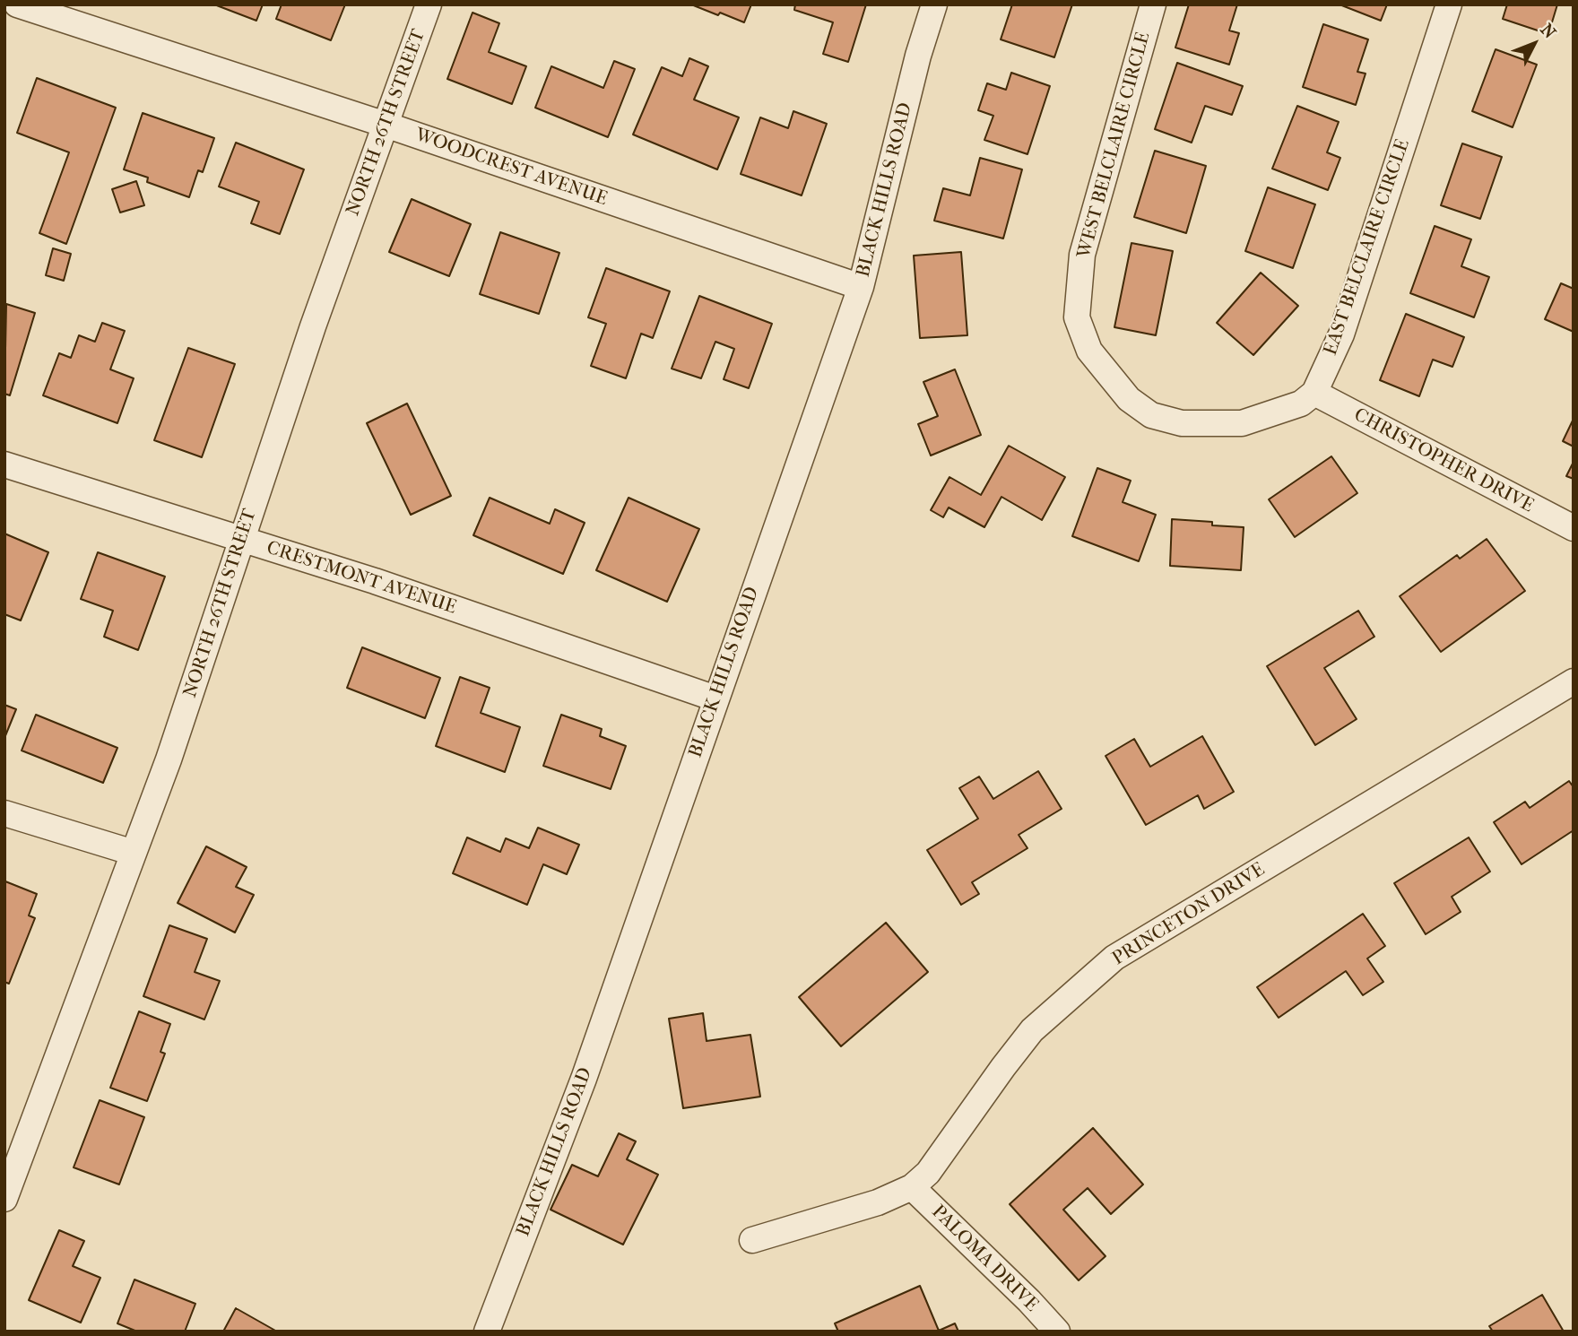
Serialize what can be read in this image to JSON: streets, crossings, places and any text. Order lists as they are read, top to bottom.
{
  "streets": {
    "street": [
      "NORTH 26TH STREET",
      "WEST BELCLAIRE CIRCLE",
      "WOODCREST AVENUE",
      "BLACK HILLS ROAD",
      "EAST BELCLAIRE CIRCLE",
      "CHRISTOPHER DRIVE",
      "CRESTMONT AVENUE",
      "PRINCETON DRIVE",
      "PALOMA DRIVE"
    ]
  },
  "crossings": [
    ["NORTH 26TH STREET", "WOODCREST AVENUE"],
    ["NORTH 26TH STREET", "CRESTMONT AVENUE"],
    ["WEST BELCLAIRE CIRCLE", "EAST BELCLAIRE CIRCLE"],
    ["WEST BELCLAIRE CIRCLE", "CHRISTOPHER DRIVE"],
    ["WOODCREST AVENUE", "BLACK HILLS ROAD"],
    ["BLACK HILLS ROAD", "CRESTMONT AVENUE"],
    ["EAST BELCLAIRE CIRCLE", "CHRISTOPHER DRIVE"],
    ["PRINCETON DRIVE", "PALOMA DRIVE"]
  ],
  "north": "top right"
}
